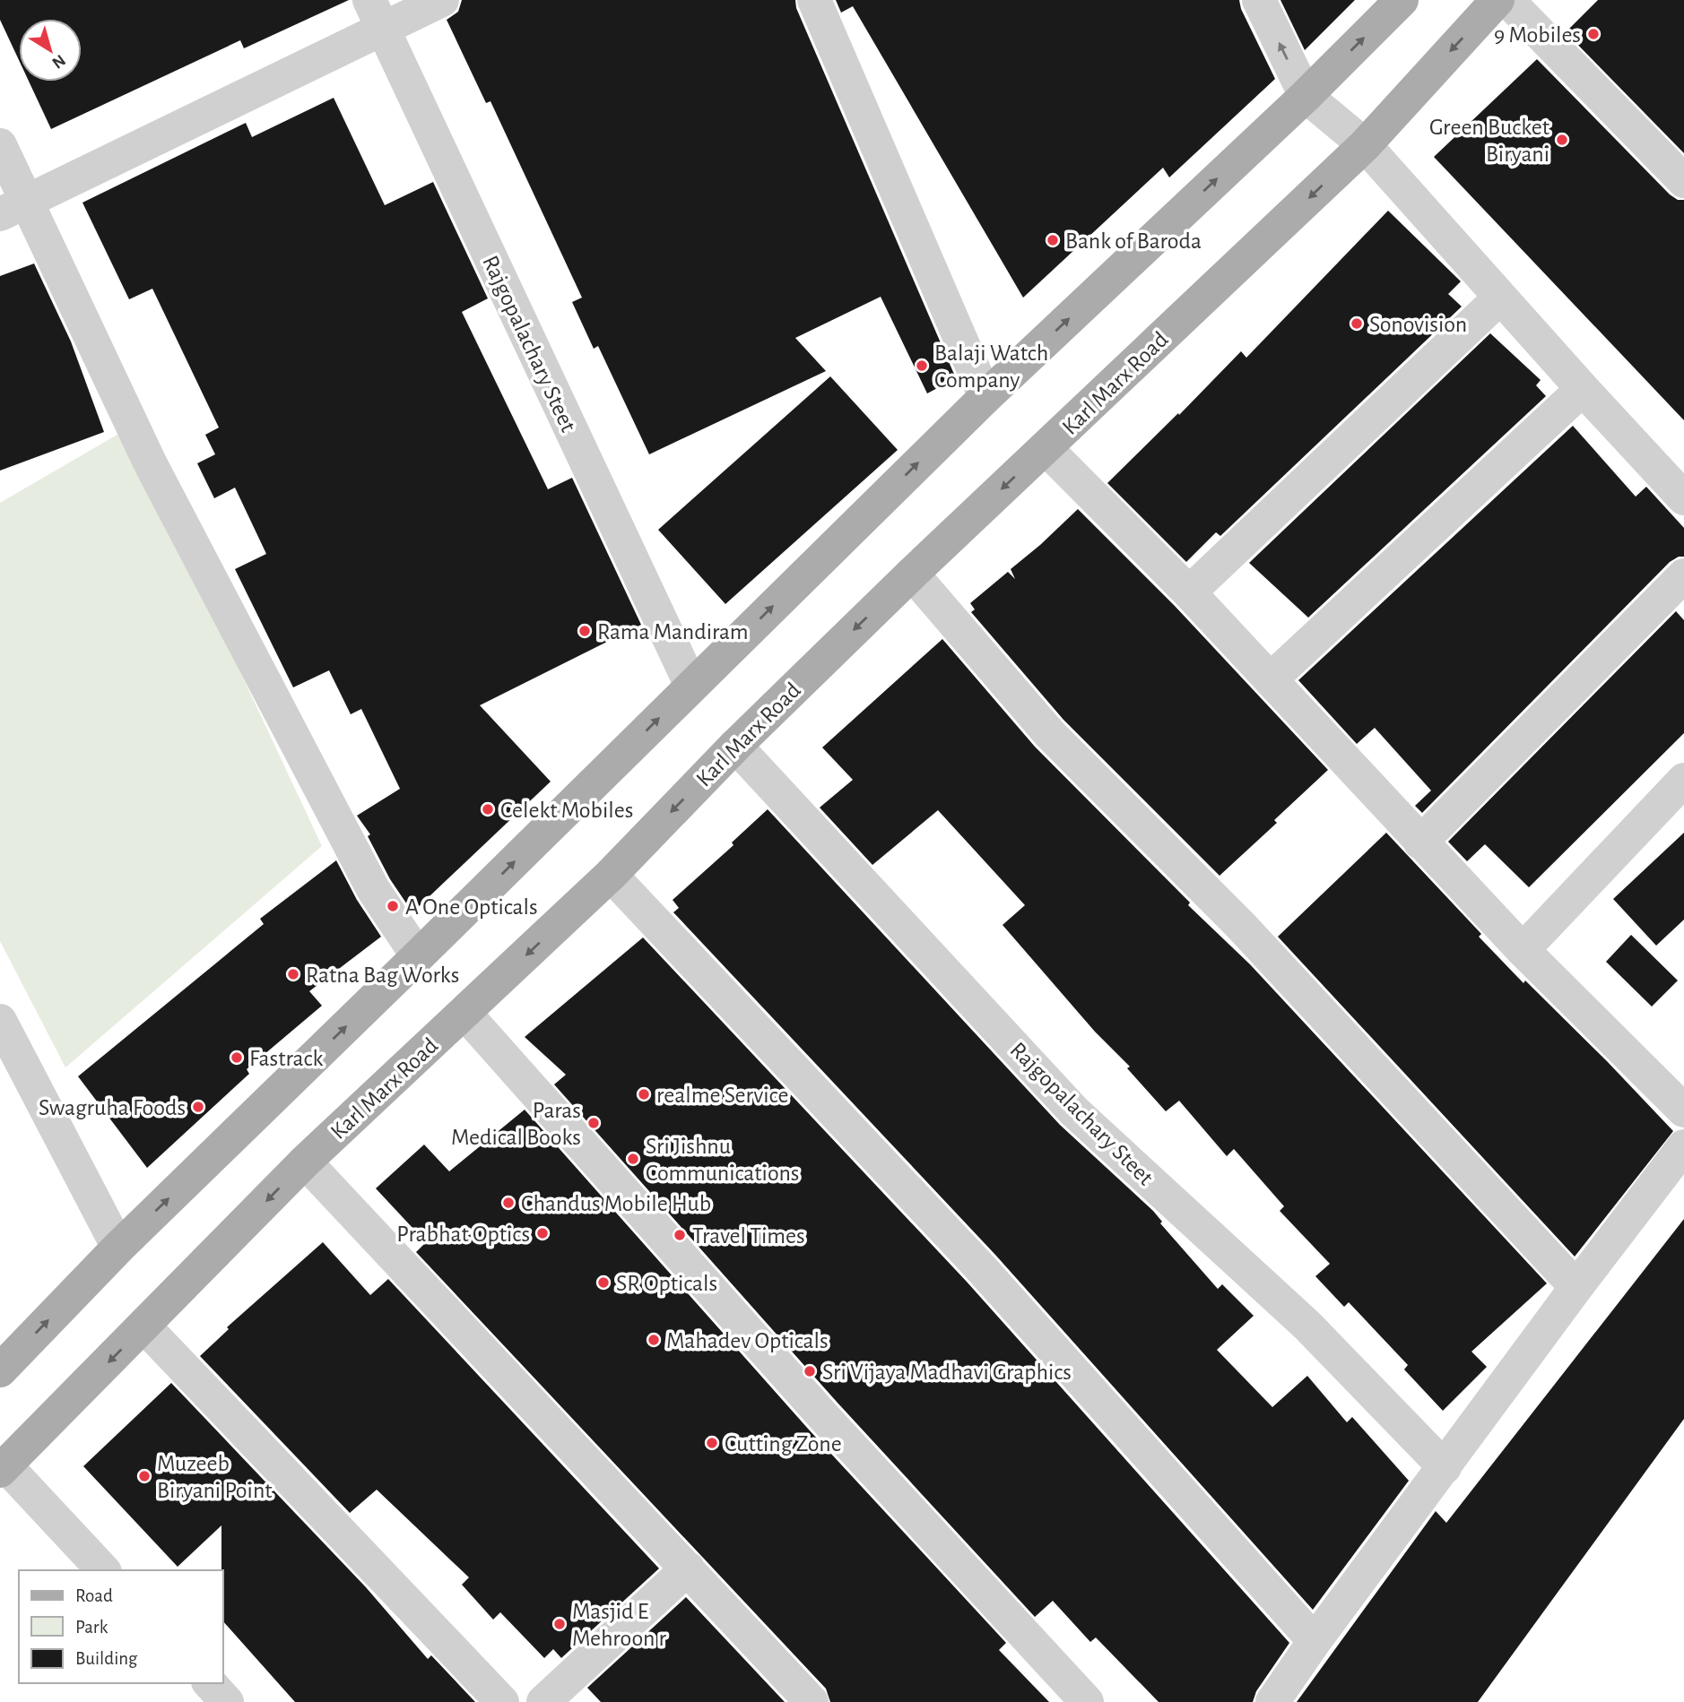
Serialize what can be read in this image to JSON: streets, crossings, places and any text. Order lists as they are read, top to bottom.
{
  "streets": {
    "main road": ["Karl Marx Road"],
    "street": ["Rajgopalachary Steet"]
  },
  "crossings": [
    ["Rajgopalachary Steet", "Karl Marx Road"]
  ],
  "places": [
    "9 Mobiles",
    "Green Bucket Biryani",
    "Bank of Baroda",
    "Sonovision",
    "Balaji Watch Company",
    "Rama Mandiram",
    "Celekt Mobiles",
    "A One Opticals",
    "Ratna Bag Works",
    "Fastrack",
    "realme Service",
    "Swagruha Foods",
    "Paras Medical Books",
    "Sri Jishnu Communications",
    "Chandus Mobile Hub",
    "Prabhat Optics",
    "Travel Times",
    "SR Opticals",
    "Mahadev Opticals",
    "Sri Vijaya Madhavi Graphics",
    "Cutting Zone",
    "Muzeeb Biryani Point",
    "Masjid E Mehroon r"
  ],
  "legend": ["Road", "Park", "Building"],
  "north": "bottom right"
}
